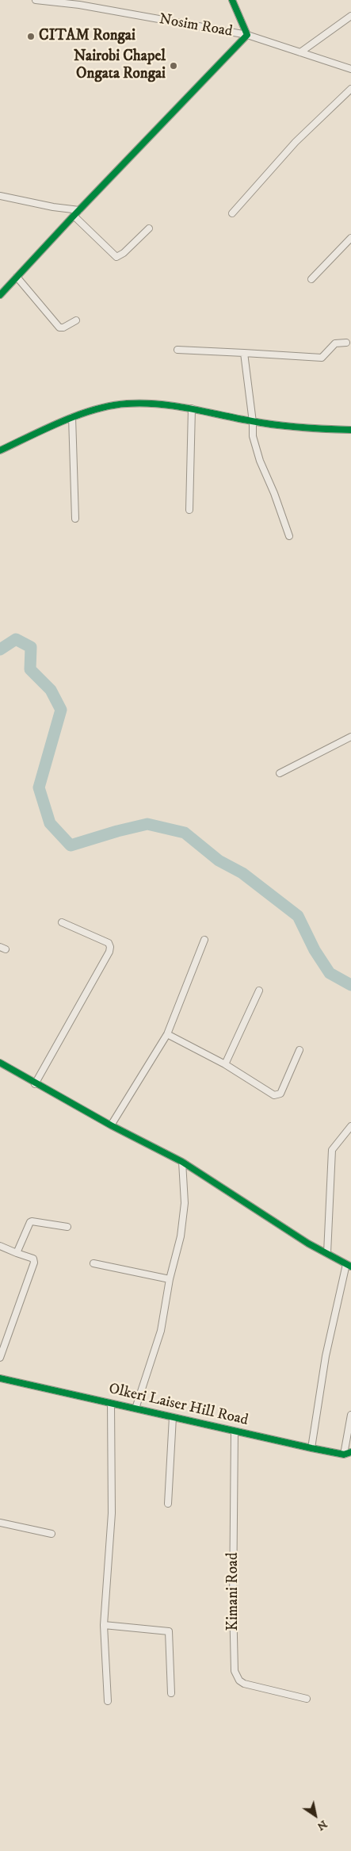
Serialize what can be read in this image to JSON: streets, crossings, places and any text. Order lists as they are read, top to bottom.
{
  "streets": {
    "street": ["Nosim Road", "Olkeri Laiser Hill Road", "Kimani Road"]
  },
  "crossings": [
    ["Olkeri Laiser Hill Road", "Kimani Road"]
  ],
  "places": ["CITAM Rongai", "Nairobi Chapel Ongata Rongai"],
  "north": "bottom right"
}
